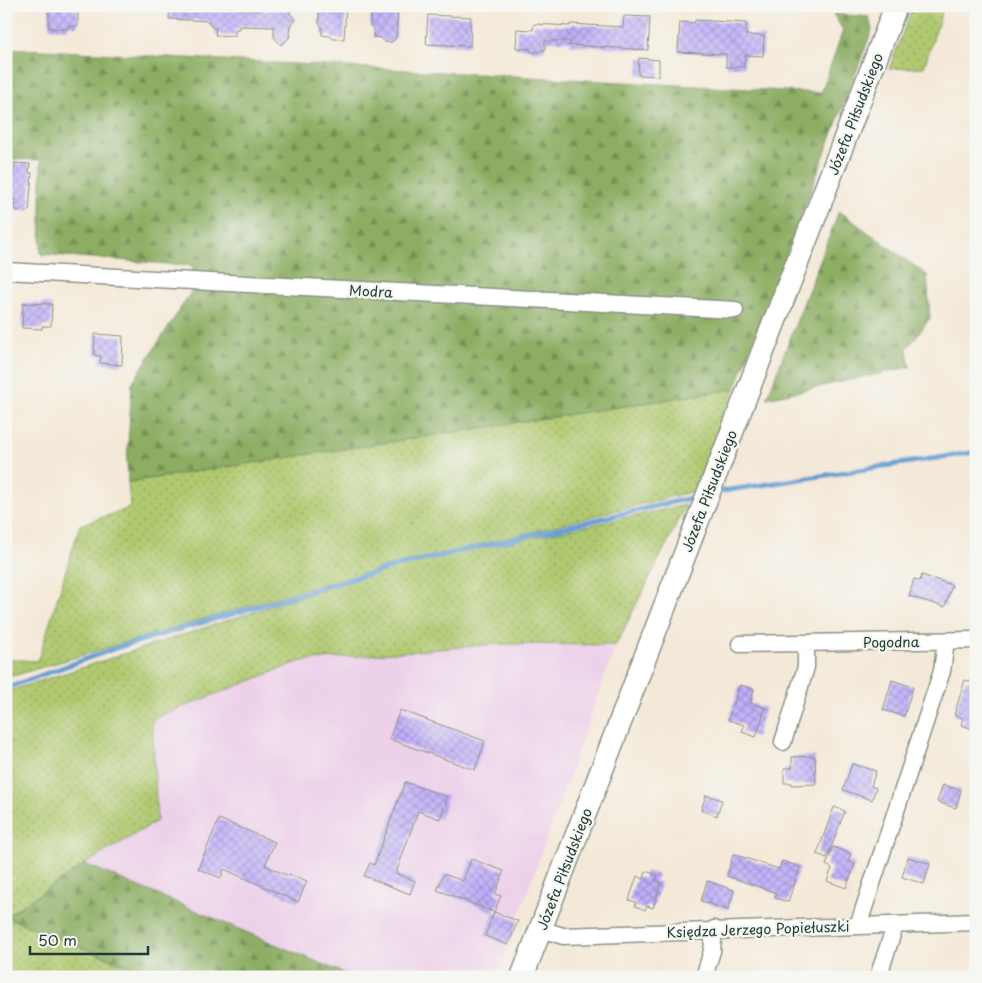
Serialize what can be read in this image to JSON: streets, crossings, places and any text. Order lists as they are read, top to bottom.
{
  "streets": {
    "main road": ["Józefa Piłsudskiego"],
    "street": ["Modra", "Pogodna", "Księdza Jerzego Popiełuszki"]
  },
  "crossings": [
    ["Józefa Piłsudskiego", "Księdza Jerzego Popiełuszki"]
  ],
  "scale_bar": "50 m"
}
